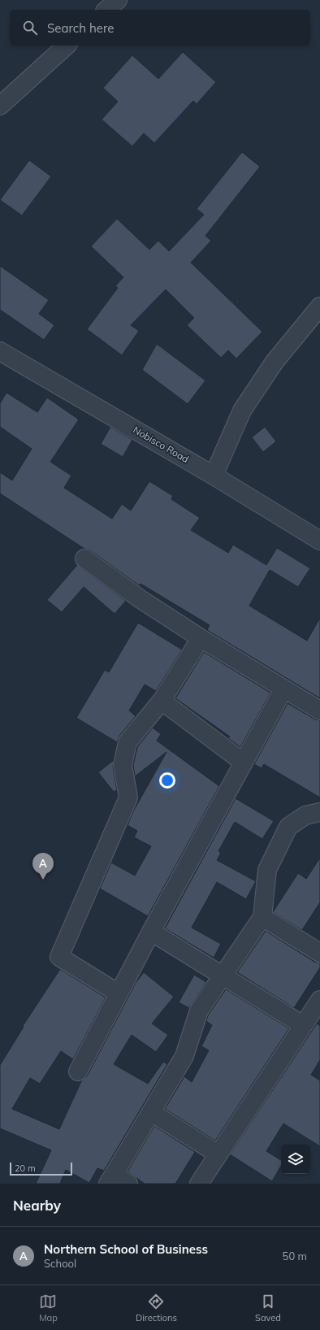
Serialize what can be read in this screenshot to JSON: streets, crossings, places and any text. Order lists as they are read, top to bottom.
{
  "streets": {
    "street": ["Nobisco Road"]
  },
  "scale_bar": "20 m",
  "page": {
    "search": "Search here",
    "pins": "A",
    "scale": "20 m",
    "heading": "Nearby",
    "list": [
      {
        "mark": "A",
        "name": "Northern School of Business",
        "note": "School",
        "value": "50 m"
      }
    ],
    "nav": ["Map", "Directions", "Saved"]
  }
}
